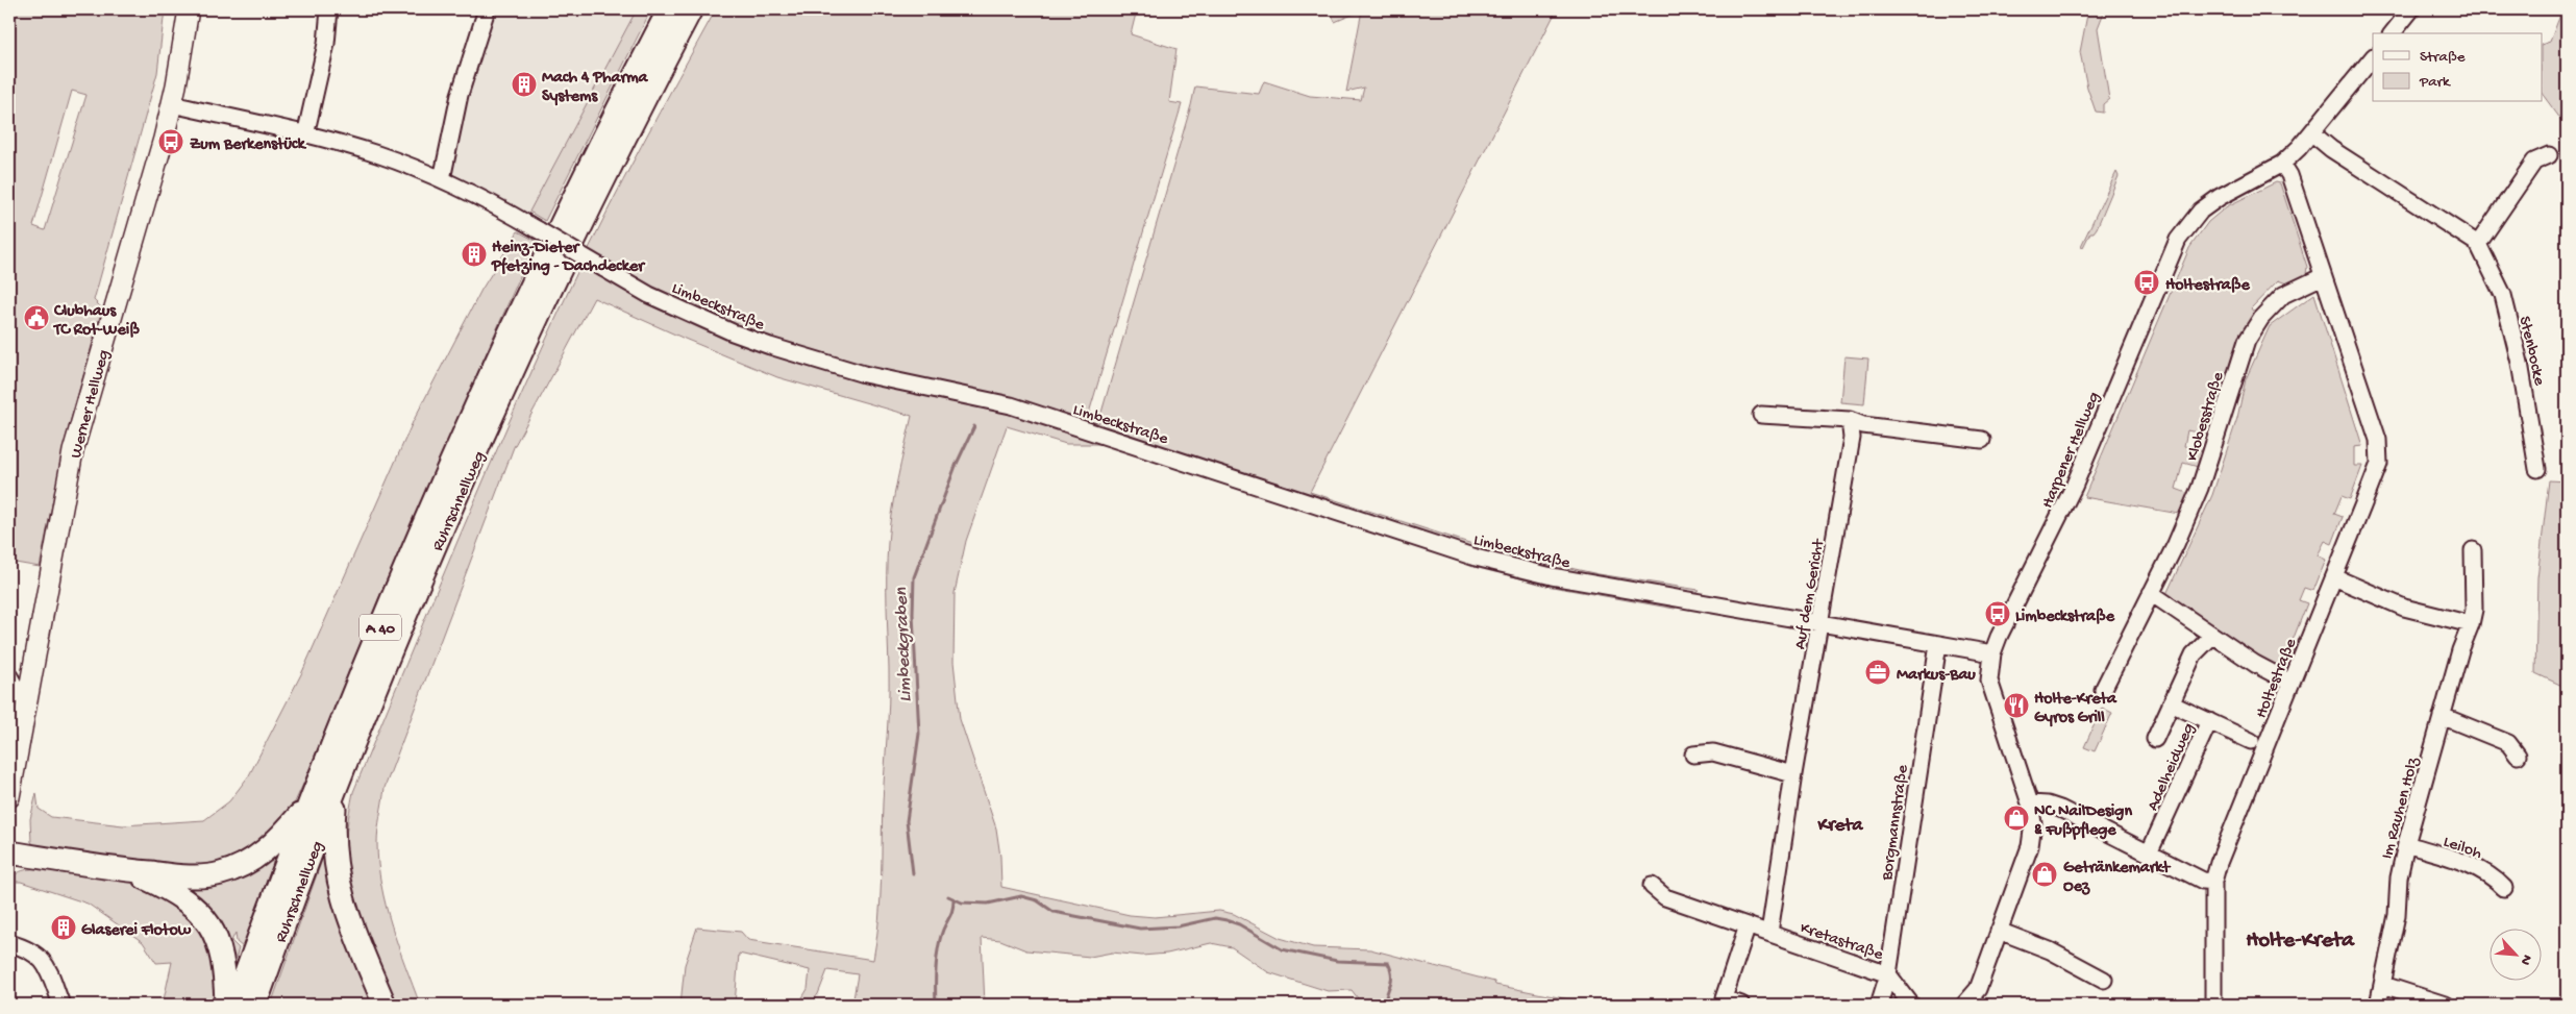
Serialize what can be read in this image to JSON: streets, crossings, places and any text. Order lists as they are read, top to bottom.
{
  "streets": {
    "highway": ["Ruhrschnellweg", "A 40"],
    "main road": ["Werner Hellweg"],
    "street": [
      "Limbeckstraße",
      "Stenbocke",
      "Klobesstraße",
      "Harpener Hellweg",
      "Auf dem Gericht",
      "Holtestraße",
      "Adelheidweg",
      "Im Rauhen Holz",
      "Borgmannstraße",
      "Leiloh",
      "Kretastraße"
    ]
  },
  "crossings": [
    ["Limbeckstraße", "Harpener Hellweg"],
    ["Limbeckstraße", "Auf dem Gericht"],
    ["Limbeckstraße", "Borgmannstraße"],
    ["Klobesstraße", "Holtestraße"],
    ["Harpener Hellweg", "Holtestraße"],
    ["Auf dem Gericht", "Kretastraße"],
    ["Im Rauhen Holz", "Leiloh"],
    ["Borgmannstraße", "Kretastraße"]
  ],
  "districts": ["Kreta", "Holte-Kreta"],
  "water": ["Limbeckgraben"],
  "places": {
    "building": ["Mach 4 Pharma Systems", "Heinz-Dieter Pfetzing - Dachdecker", "Glaserei Flotow"],
    "bus stop": ["Zum Berkenstück", "Holtestraße", "Limbeckstraße"],
    "public building": ["Clubhaus TC Rot-Weiß"],
    "office": ["Markus-Bau"],
    "restaurant": ["Holte-Kreta Gyros Grill"],
    "shop": ["NC NailDesign & Fußpflege", "Getränkemarkt Oez"]
  },
  "legend": ["Straße", "Park"],
  "north": "bottom right"
}
